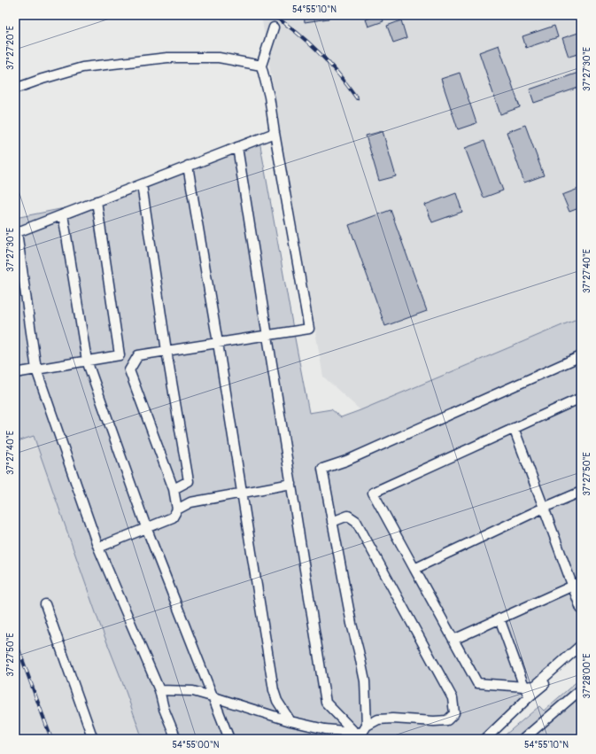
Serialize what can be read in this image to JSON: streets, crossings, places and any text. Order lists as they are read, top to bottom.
{
  "coordinates": [
    "54°55'10\"N",
    "37°27'20\"E",
    "37°27'30\"E",
    "37°27'40\"E",
    "37°27'50\"E",
    "37°28'00\"E",
    "54°55'00\"N"
  ]
}
